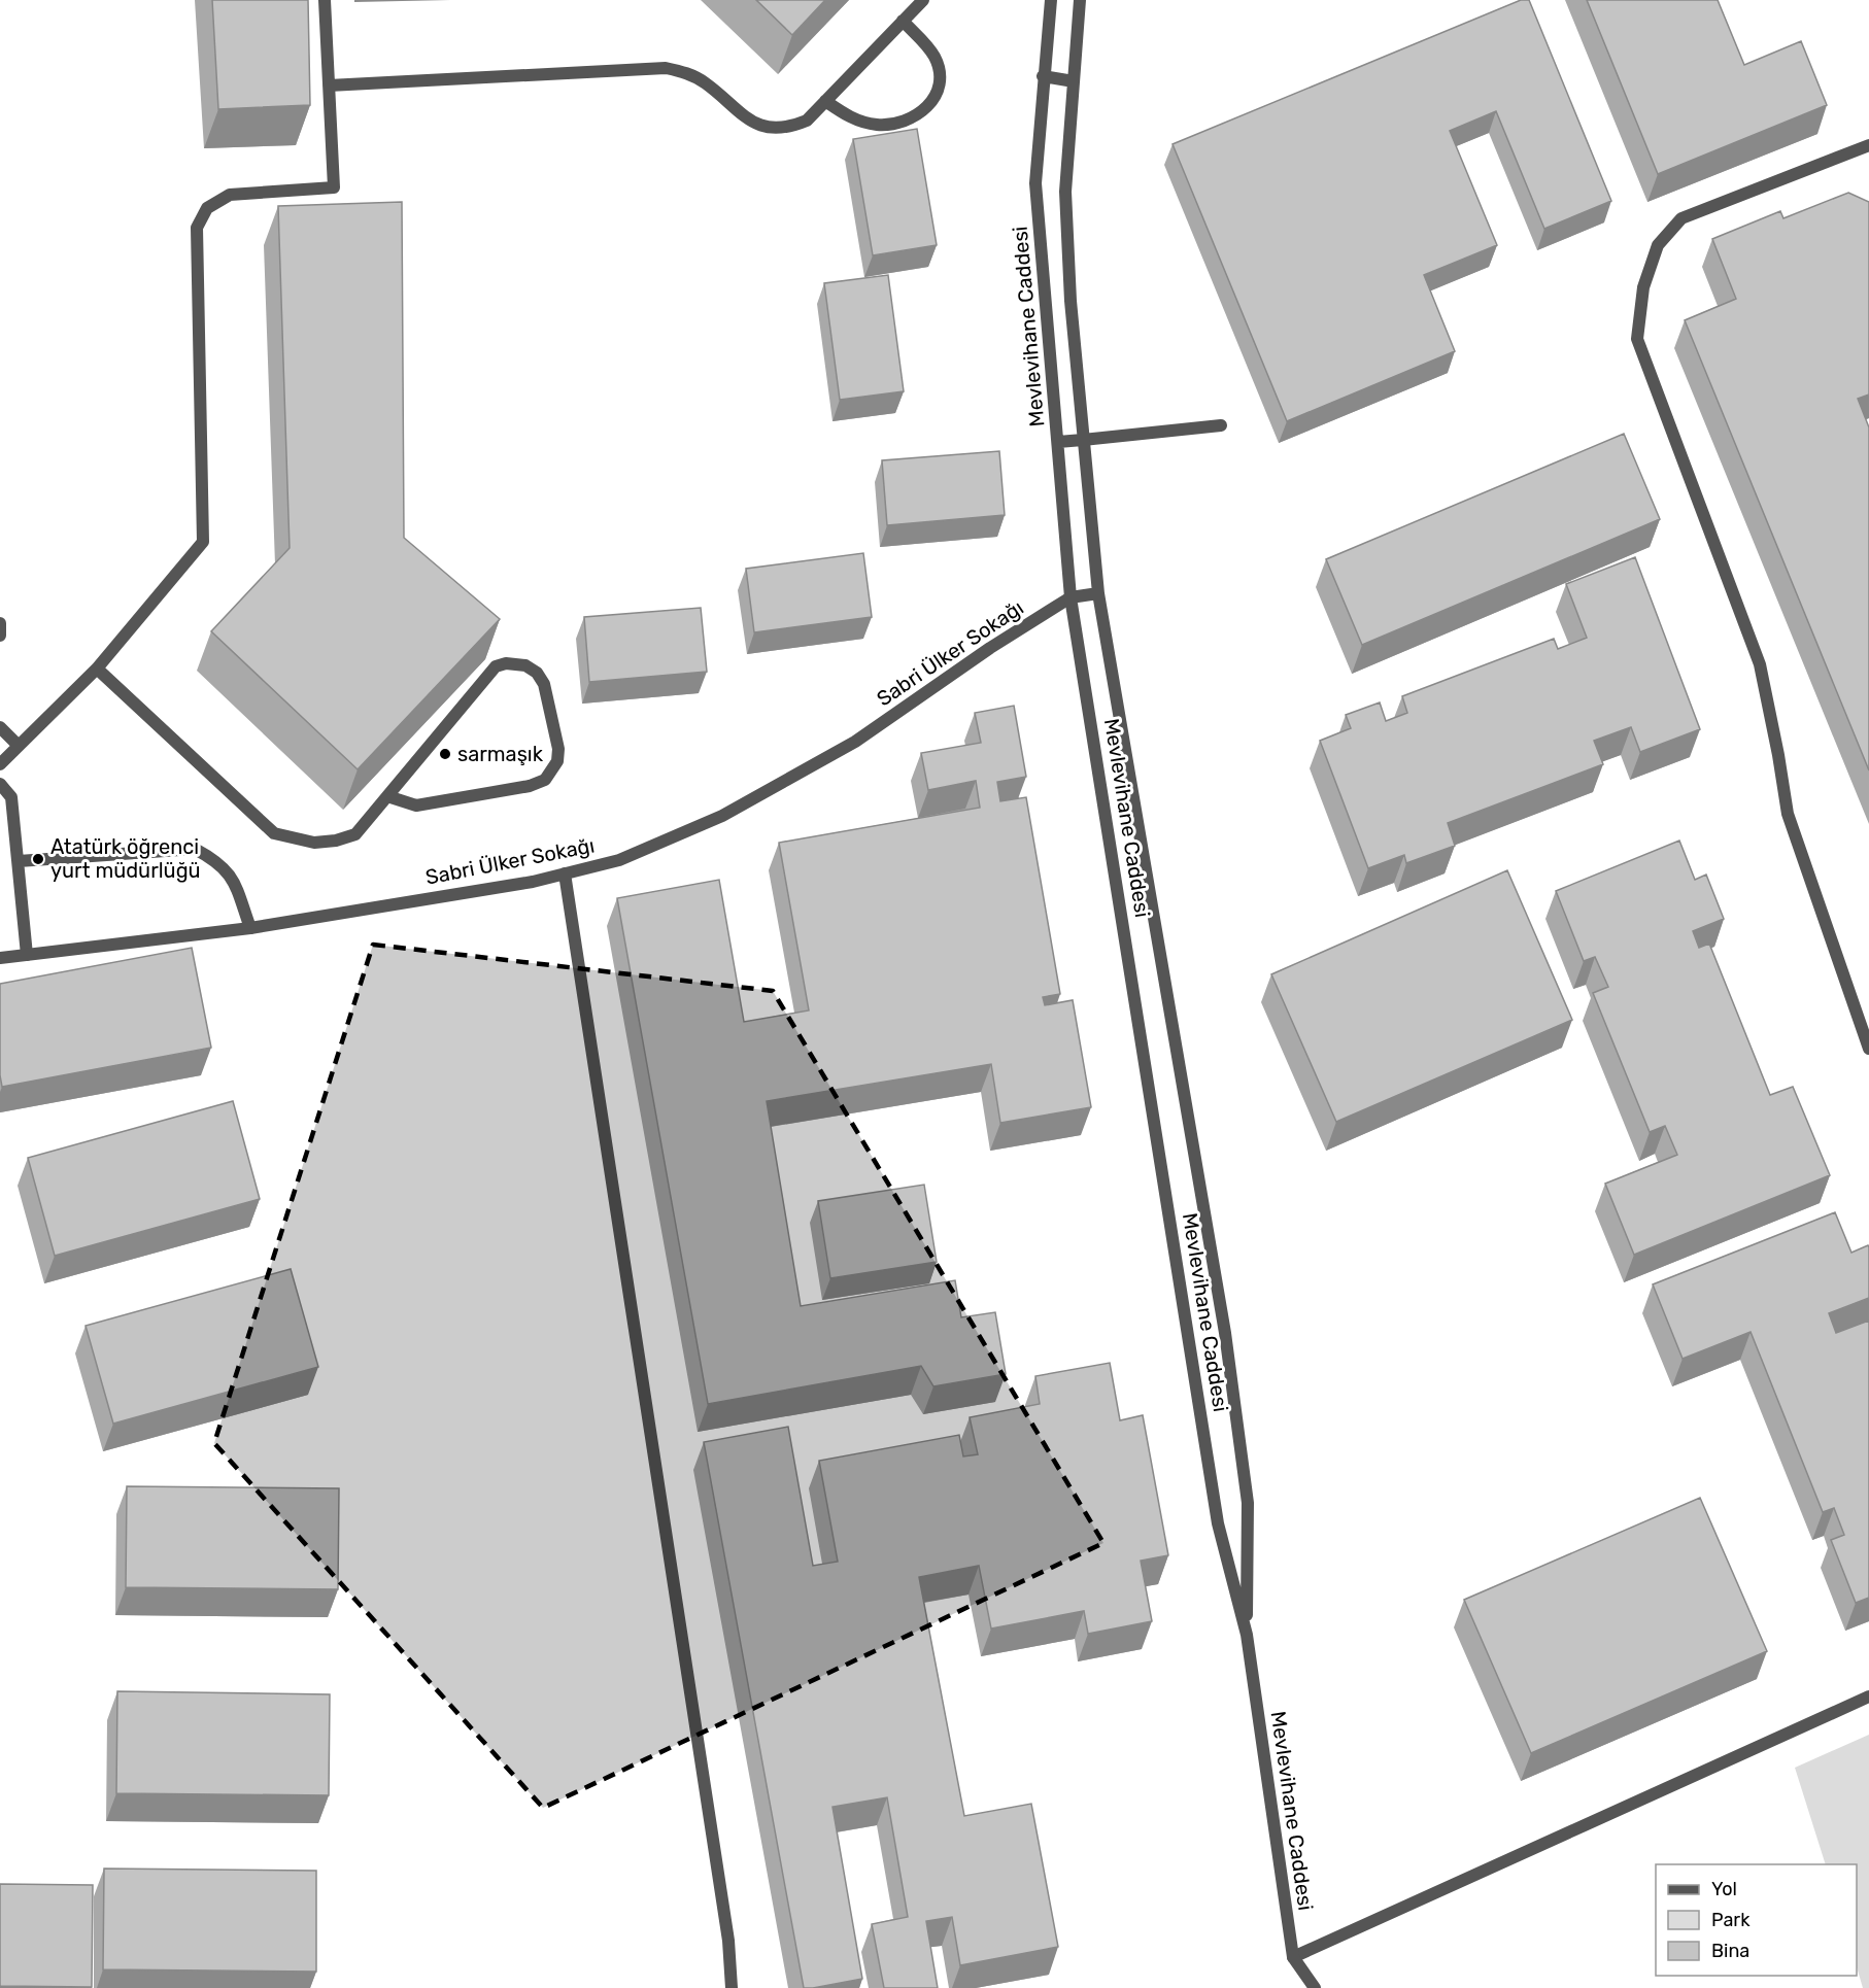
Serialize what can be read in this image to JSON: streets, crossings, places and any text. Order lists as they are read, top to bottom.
{
  "streets": {
    "street": ["Mevlevihane Caddesi", "Sabri Ülker Sokağı"]
  },
  "crossings": [
    ["Mevlevihane Caddesi", "Sabri Ülker Sokağı"]
  ],
  "places": ["sarmaşık", "Atatürk öğrenci yurt müdürlüğü"],
  "legend": ["Yol", "Park", "Bina"]
}
